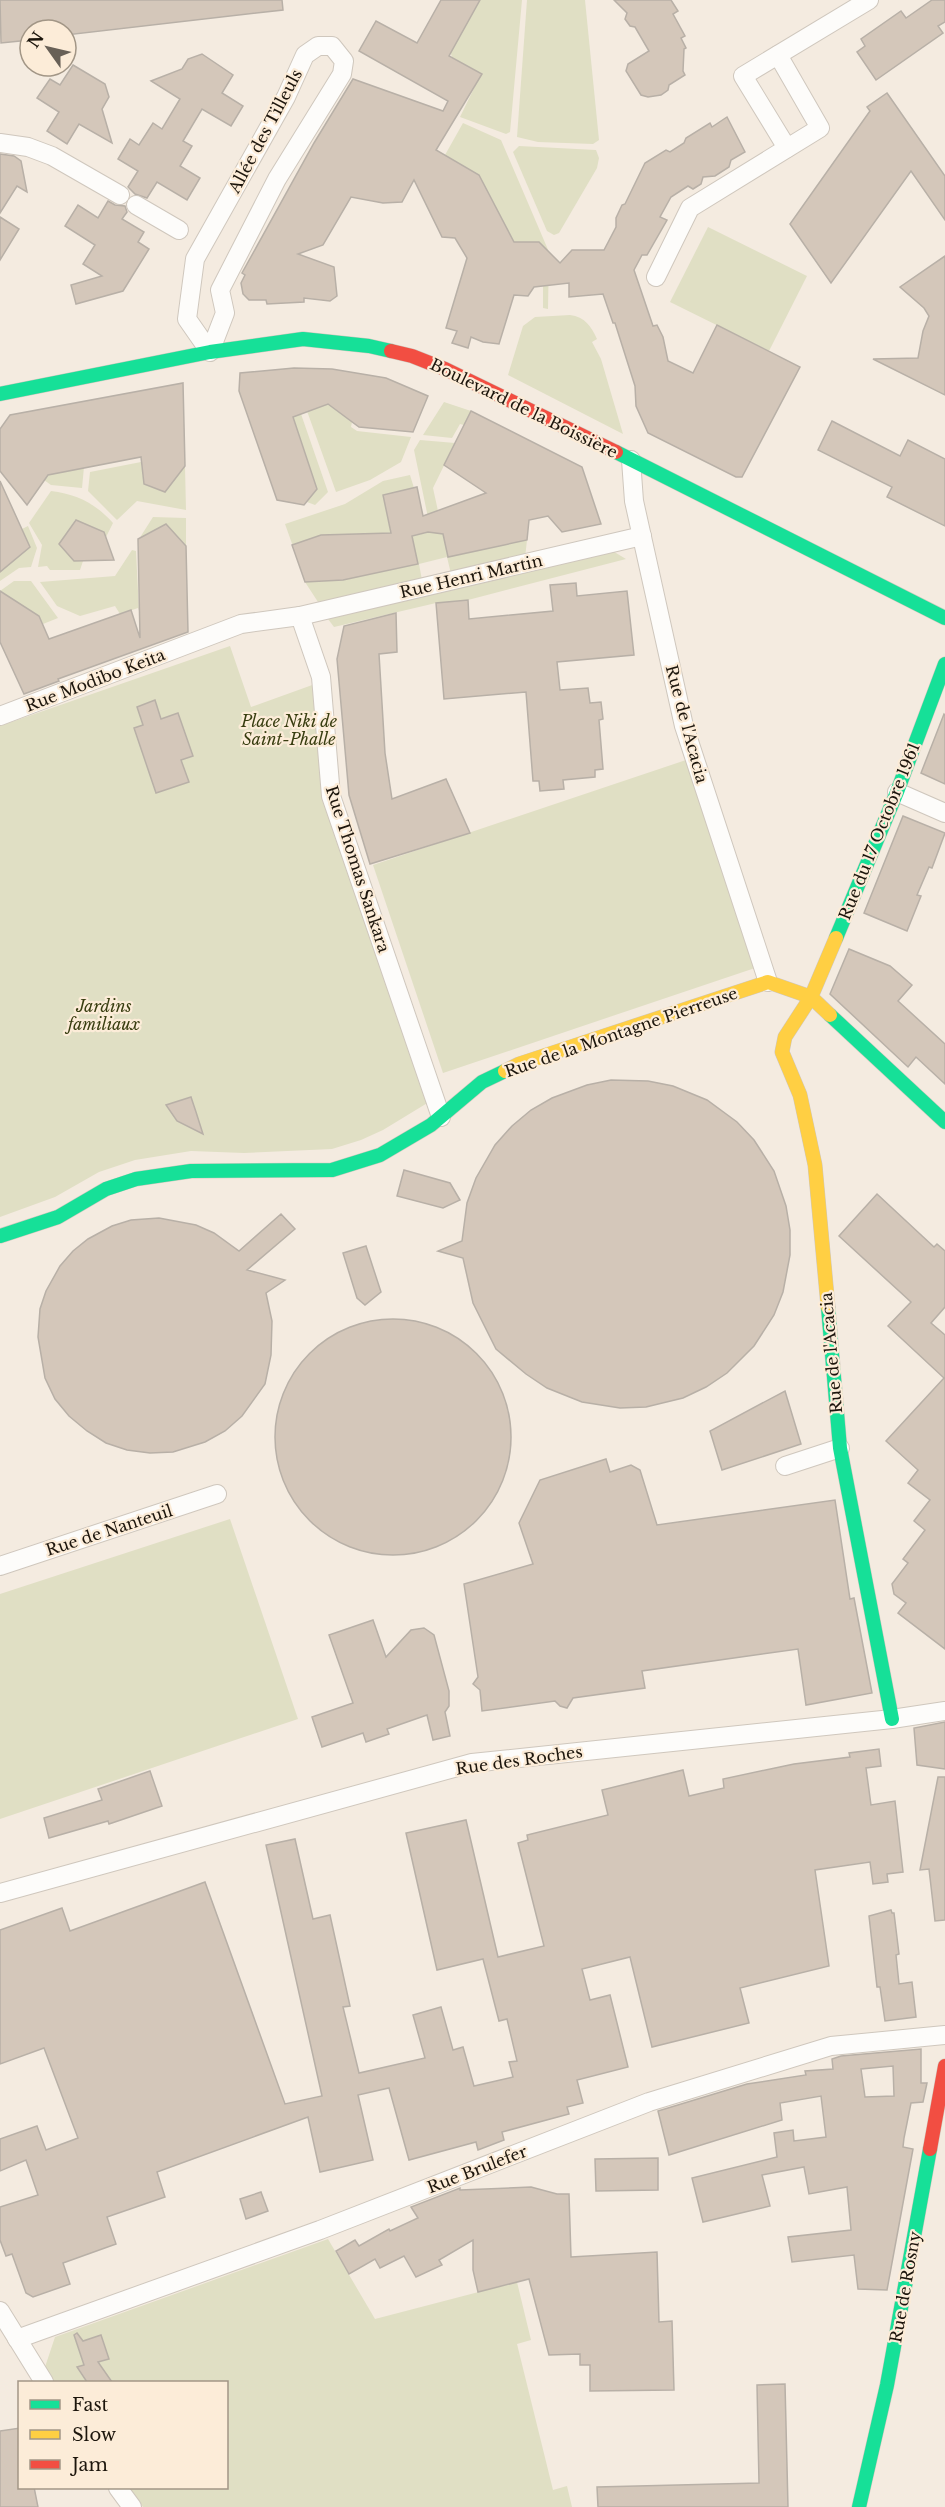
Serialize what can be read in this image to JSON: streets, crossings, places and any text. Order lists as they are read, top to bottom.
{
  "streets": {
    "street": [
      "Allée des Tilleuls",
      "Boulevard de la Boissière",
      "Rue Henri Martin",
      "Rue Modibo Keita",
      "Rue de l'Acacia",
      "Rue du 17 Octobre 1961",
      "Rue Thomas Sankara",
      "Rue de la Montagne Pierreuse",
      "Rue de Nanteuil",
      "Rue des Roches",
      "Rue Brulefer",
      "Rue de Rosny"
    ]
  },
  "crossings": [
    ["Allée des Tilleuls", "Boulevard de la Boissière"],
    ["Boulevard de la Boissière", "Rue de l'Acacia"],
    ["Rue Henri Martin", "Rue Modibo Keita"],
    ["Rue Henri Martin", "Rue de l'Acacia"],
    ["Rue Henri Martin", "Rue Thomas Sankara"],
    ["Rue de l'Acacia", "Rue du 17 Octobre 1961"],
    ["Rue de l'Acacia", "Rue de la Montagne Pierreuse"],
    ["Rue de l'Acacia", "Rue des Roches"],
    ["Rue Thomas Sankara", "Rue de la Montagne Pierreuse"]
  ],
  "parks": ["Place Niki de Saint-Phalle", "Jardins familiaux"],
  "legend": ["Fast", "Slow", "Jam"],
  "north": "top left"
}
